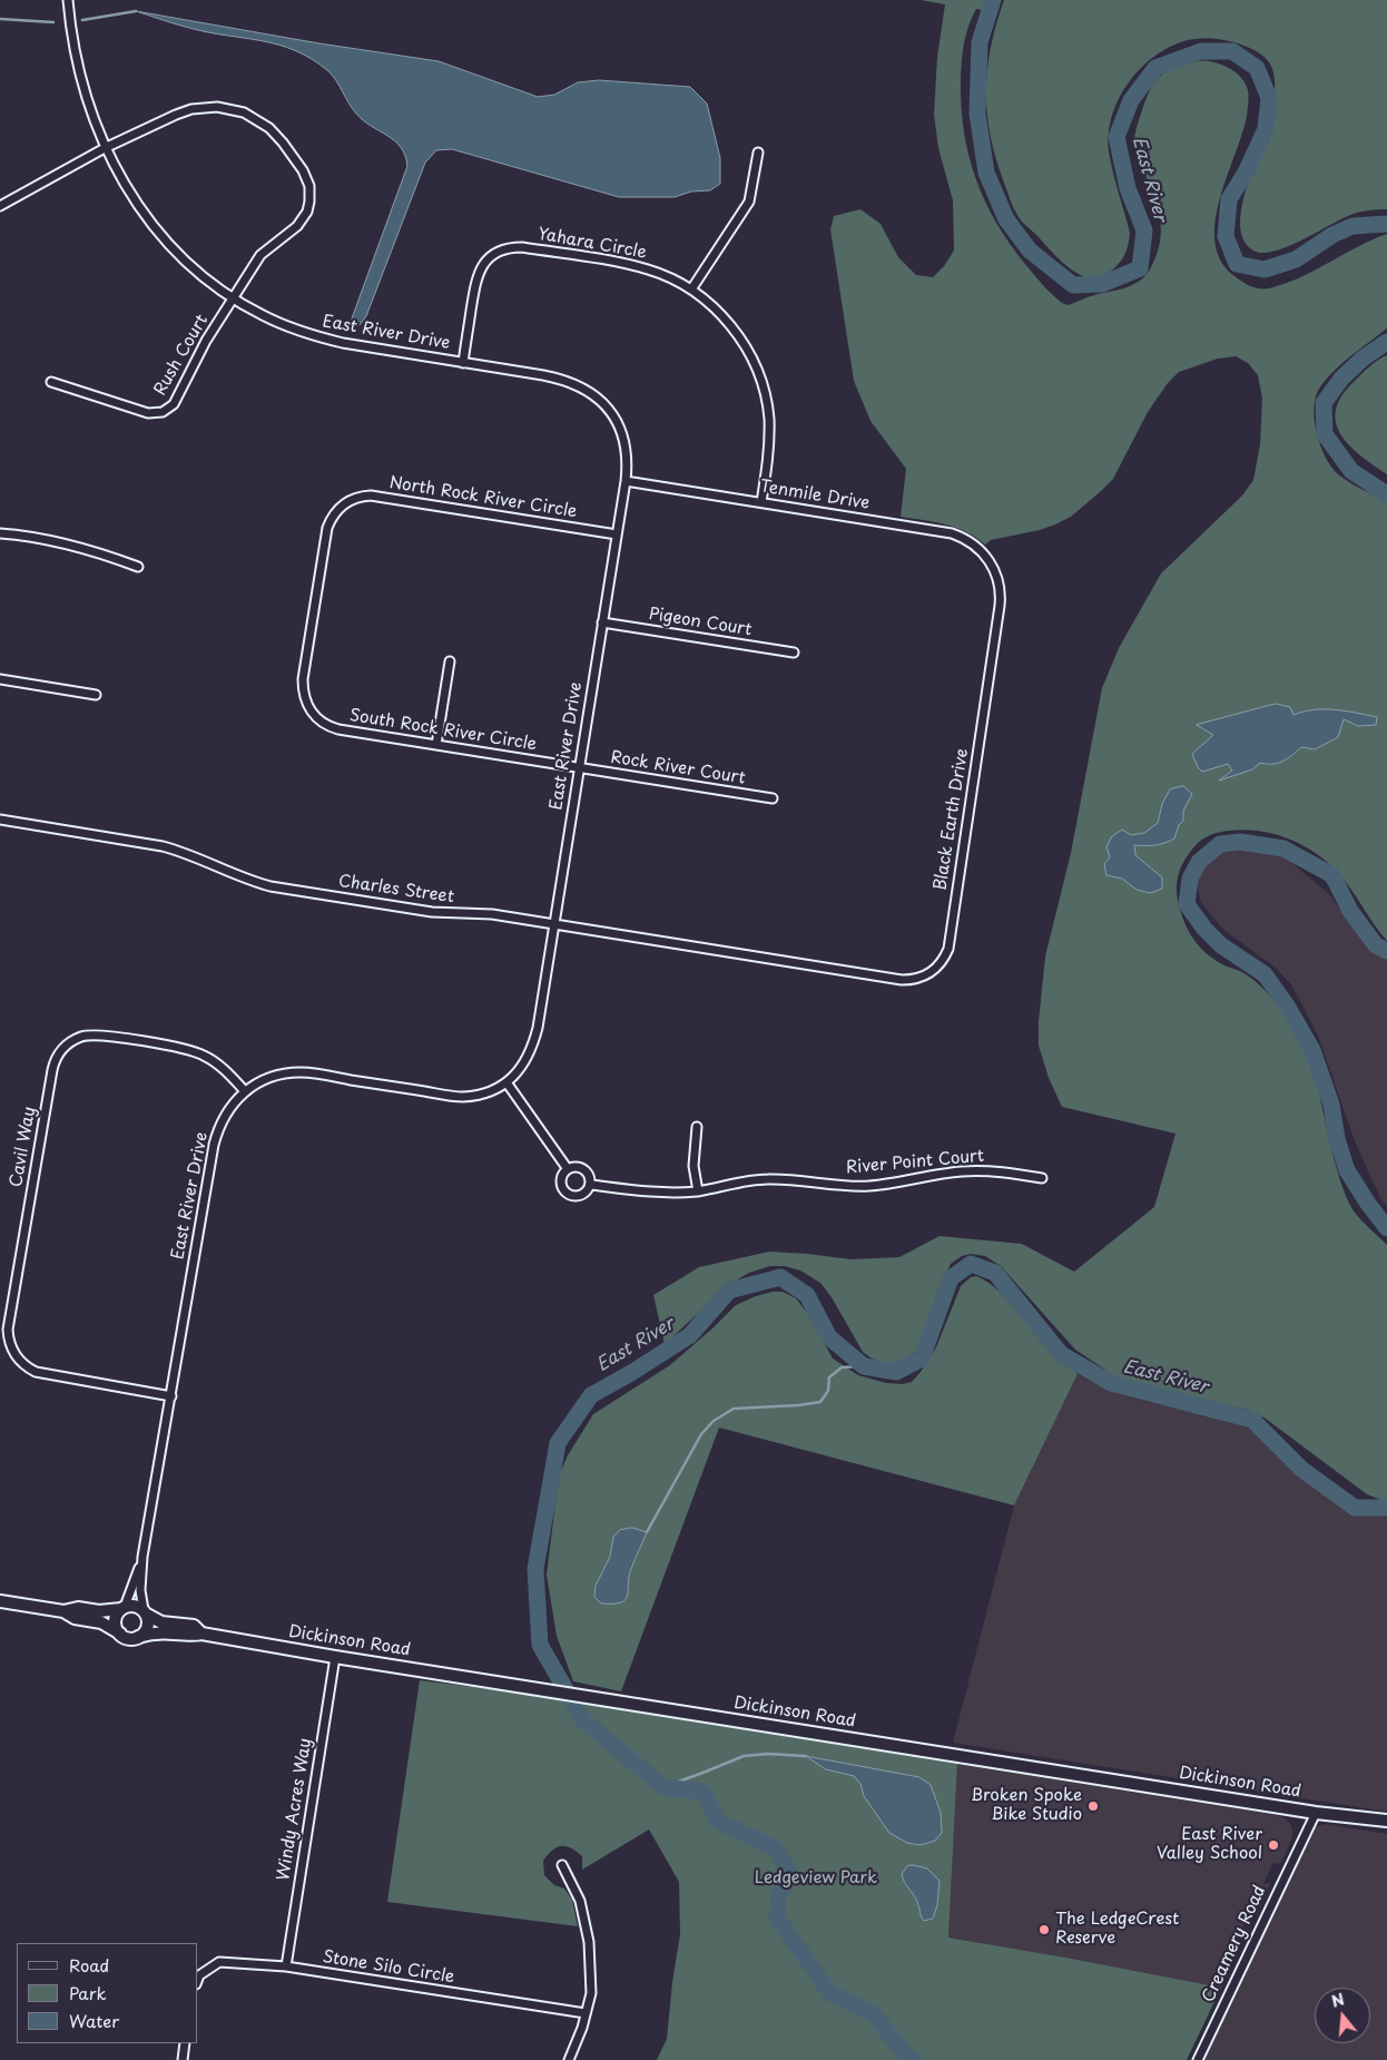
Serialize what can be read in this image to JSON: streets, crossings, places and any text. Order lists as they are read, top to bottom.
{
  "streets": {
    "street": [
      "Yahara Circle",
      "East River Drive",
      "Rush Court",
      "Tenmile Drive",
      "North Rock River Circle",
      "Pigeon Court",
      "South Rock River Circle",
      "Rock River Court",
      "Black Earth Drive",
      "Charles Street",
      "Cavil Way",
      "River Point Court",
      "Dickinson Road",
      "Windy Acres Way",
      "Creamery Road",
      "Stone Silo Circle"
    ]
  },
  "crossings": [
    ["Yahara Circle", "East River Drive"],
    ["Yahara Circle", "Tenmile Drive"],
    ["East River Drive", "Rush Court"],
    ["East River Drive", "Tenmile Drive"],
    ["East River Drive", "North Rock River Circle"],
    ["East River Drive", "Pigeon Court"],
    ["East River Drive", "South Rock River Circle"],
    ["East River Drive", "Rock River Court"],
    ["East River Drive", "Charles Street"],
    ["East River Drive", "Cavil Way"],
    ["East River Drive", "Dickinson Road"],
    ["Tenmile Drive", "Black Earth Drive"],
    ["North Rock River Circle", "South Rock River Circle"],
    ["South Rock River Circle", "Rock River Court"],
    ["Black Earth Drive", "Charles Street"],
    ["Dickinson Road", "Windy Acres Way"],
    ["Dickinson Road", "Creamery Road"],
    ["Windy Acres Way", "Stone Silo Circle"]
  ],
  "water": ["East River"],
  "parks": ["Ledgeview Park"],
  "places": ["Broken Spoke Bike Studio", "East River Valley School", "The LedgeCrest Reserve"],
  "legend": ["Road", "Park", "Water"],
  "north": "top"
}
